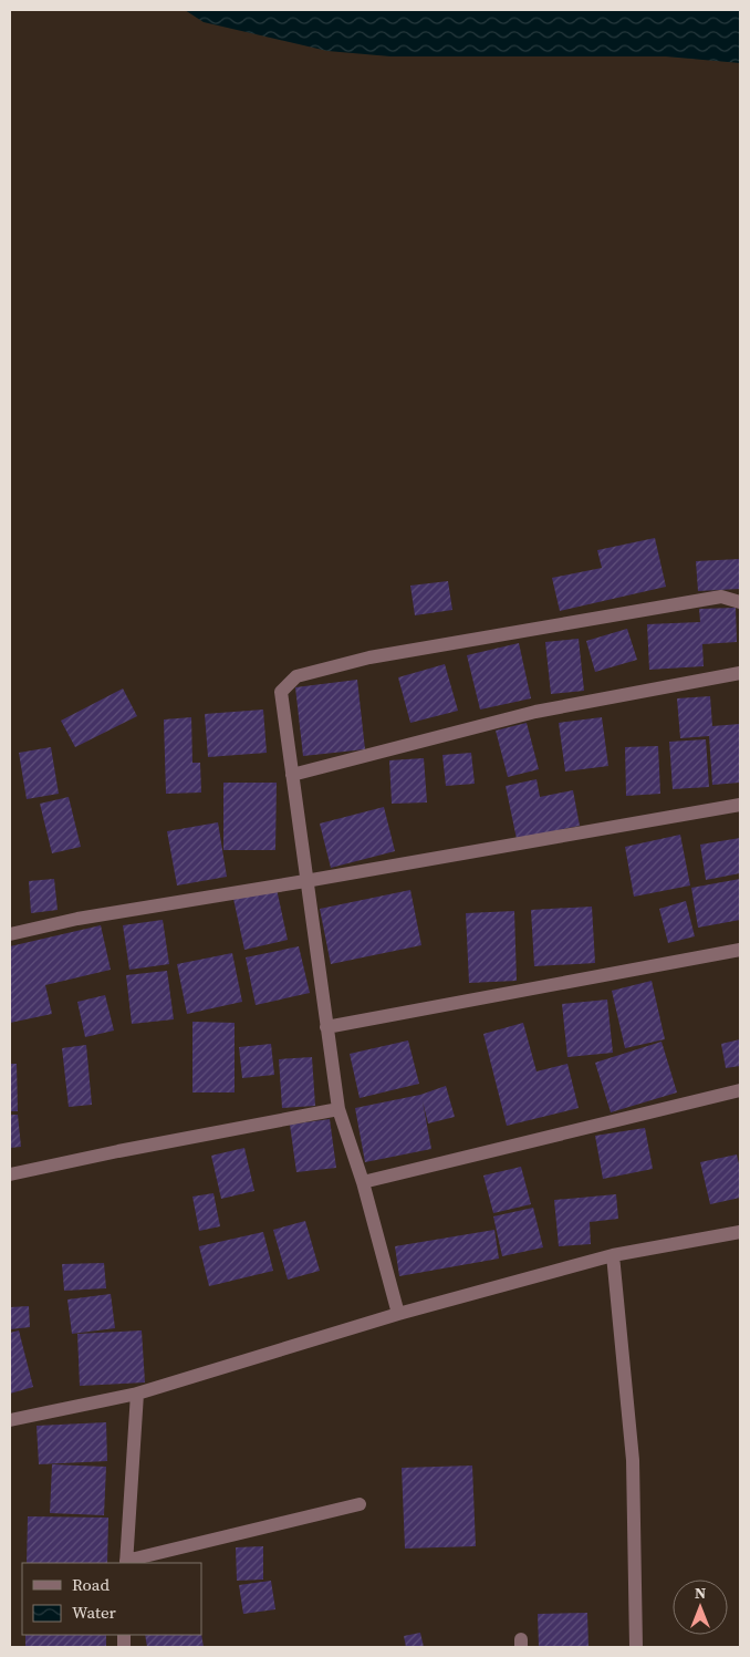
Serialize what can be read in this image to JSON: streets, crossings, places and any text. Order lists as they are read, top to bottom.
{
  "legend": ["Road", "Water"],
  "north": "top"
}
